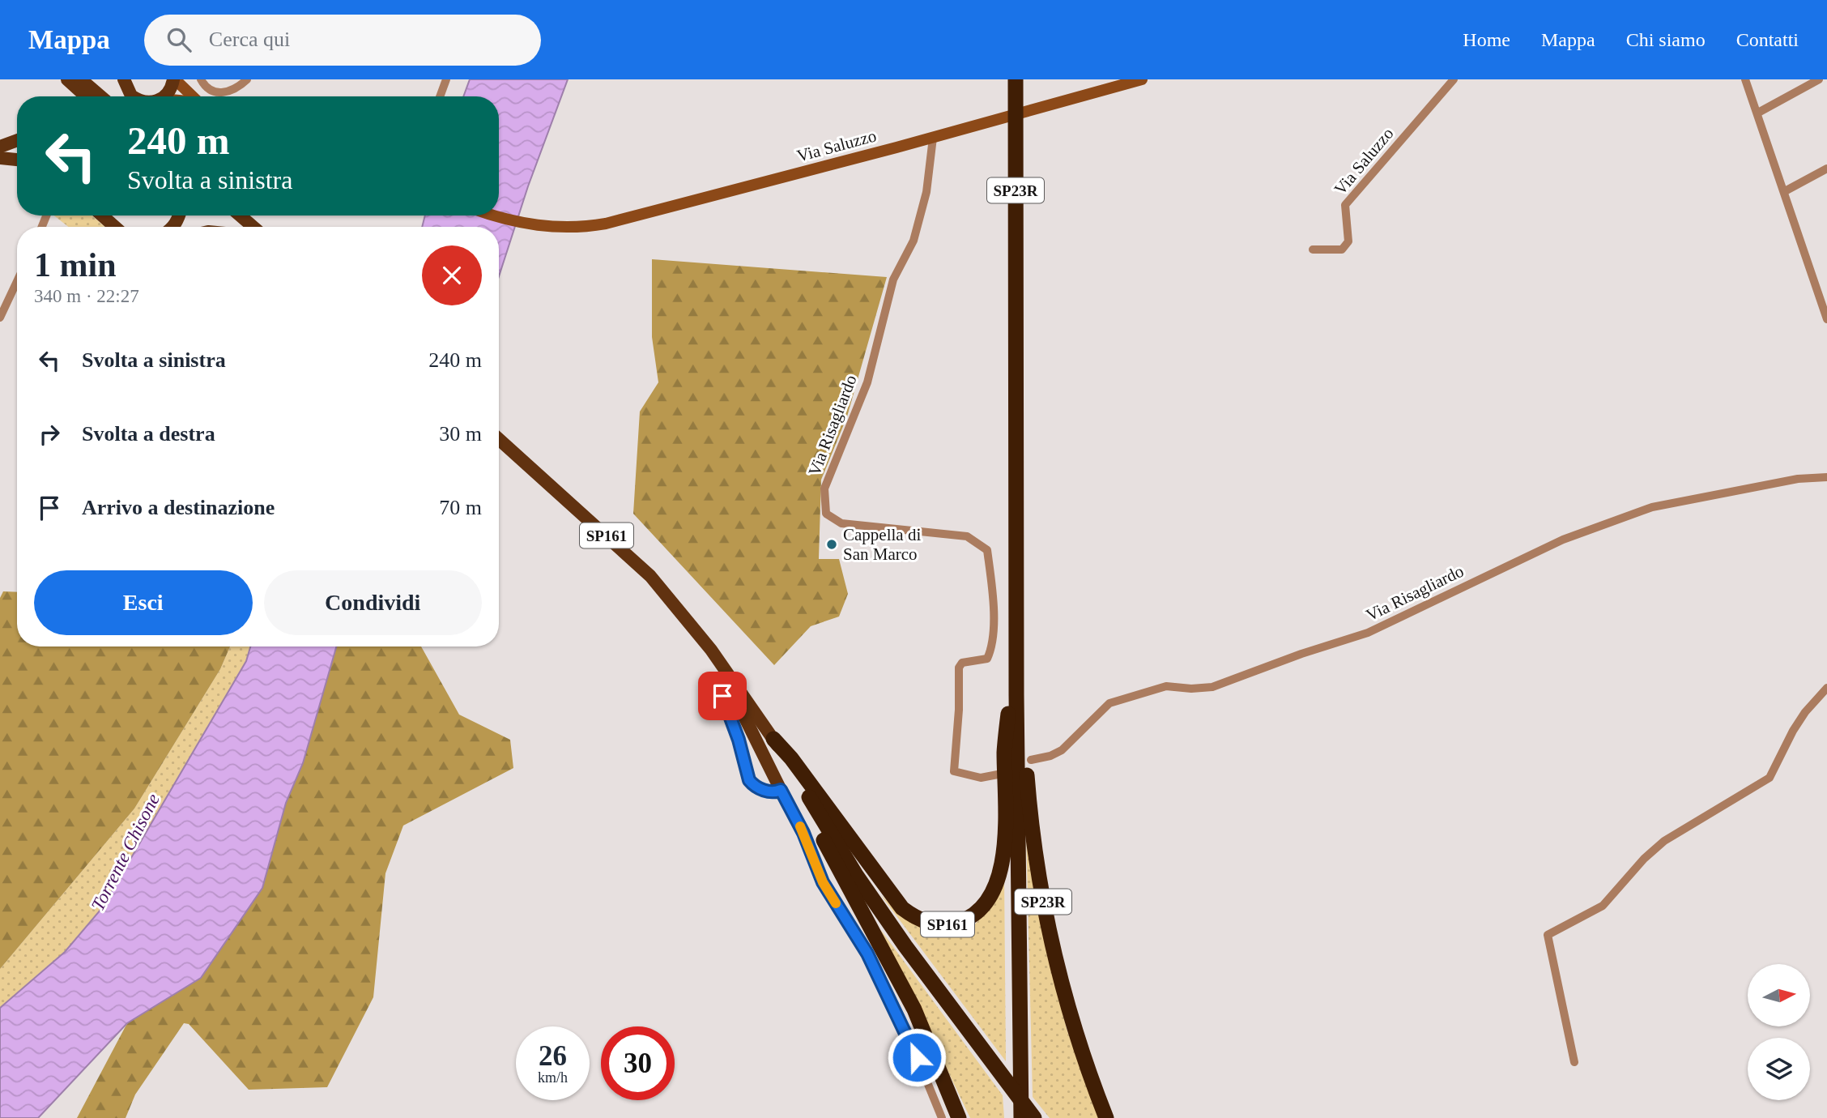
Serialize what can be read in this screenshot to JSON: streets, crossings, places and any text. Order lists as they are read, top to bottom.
{
  "streets": {
    "highway": ["SP23R", "SP161"],
    "main road": ["Via Saluzzo"],
    "street": ["Via Risagliardo"]
  },
  "crossings": [
    ["Via Saluzzo", "Via Risagliardo"],
    ["SP23R", "SP161"]
  ],
  "water": ["Torrente Chisone"],
  "places": ["Cappella di San Marco"],
  "north": "right",
  "page": {
    "header": "Mappa",
    "search": "Cerca qui",
    "nav": [
      "Home",
      "Mappa",
      "Chi siamo",
      "Contatti"
    ],
    "turn": ["240 m", "Svolta a sinistra"],
    "heading": ["1 min", "340 m · 22:27"],
    "list": [
      {
        "name": "Svolta a sinistra",
        "value": "240 m"
      },
      {
        "name": "Svolta a destra",
        "value": "30 m"
      },
      {
        "name": "Arrivo a destinazione",
        "value": "70 m"
      }
    ],
    "buttons": ["Esci", "Condividi"],
    "speed": "26 km/h",
    "limit": "30"
  }
}
